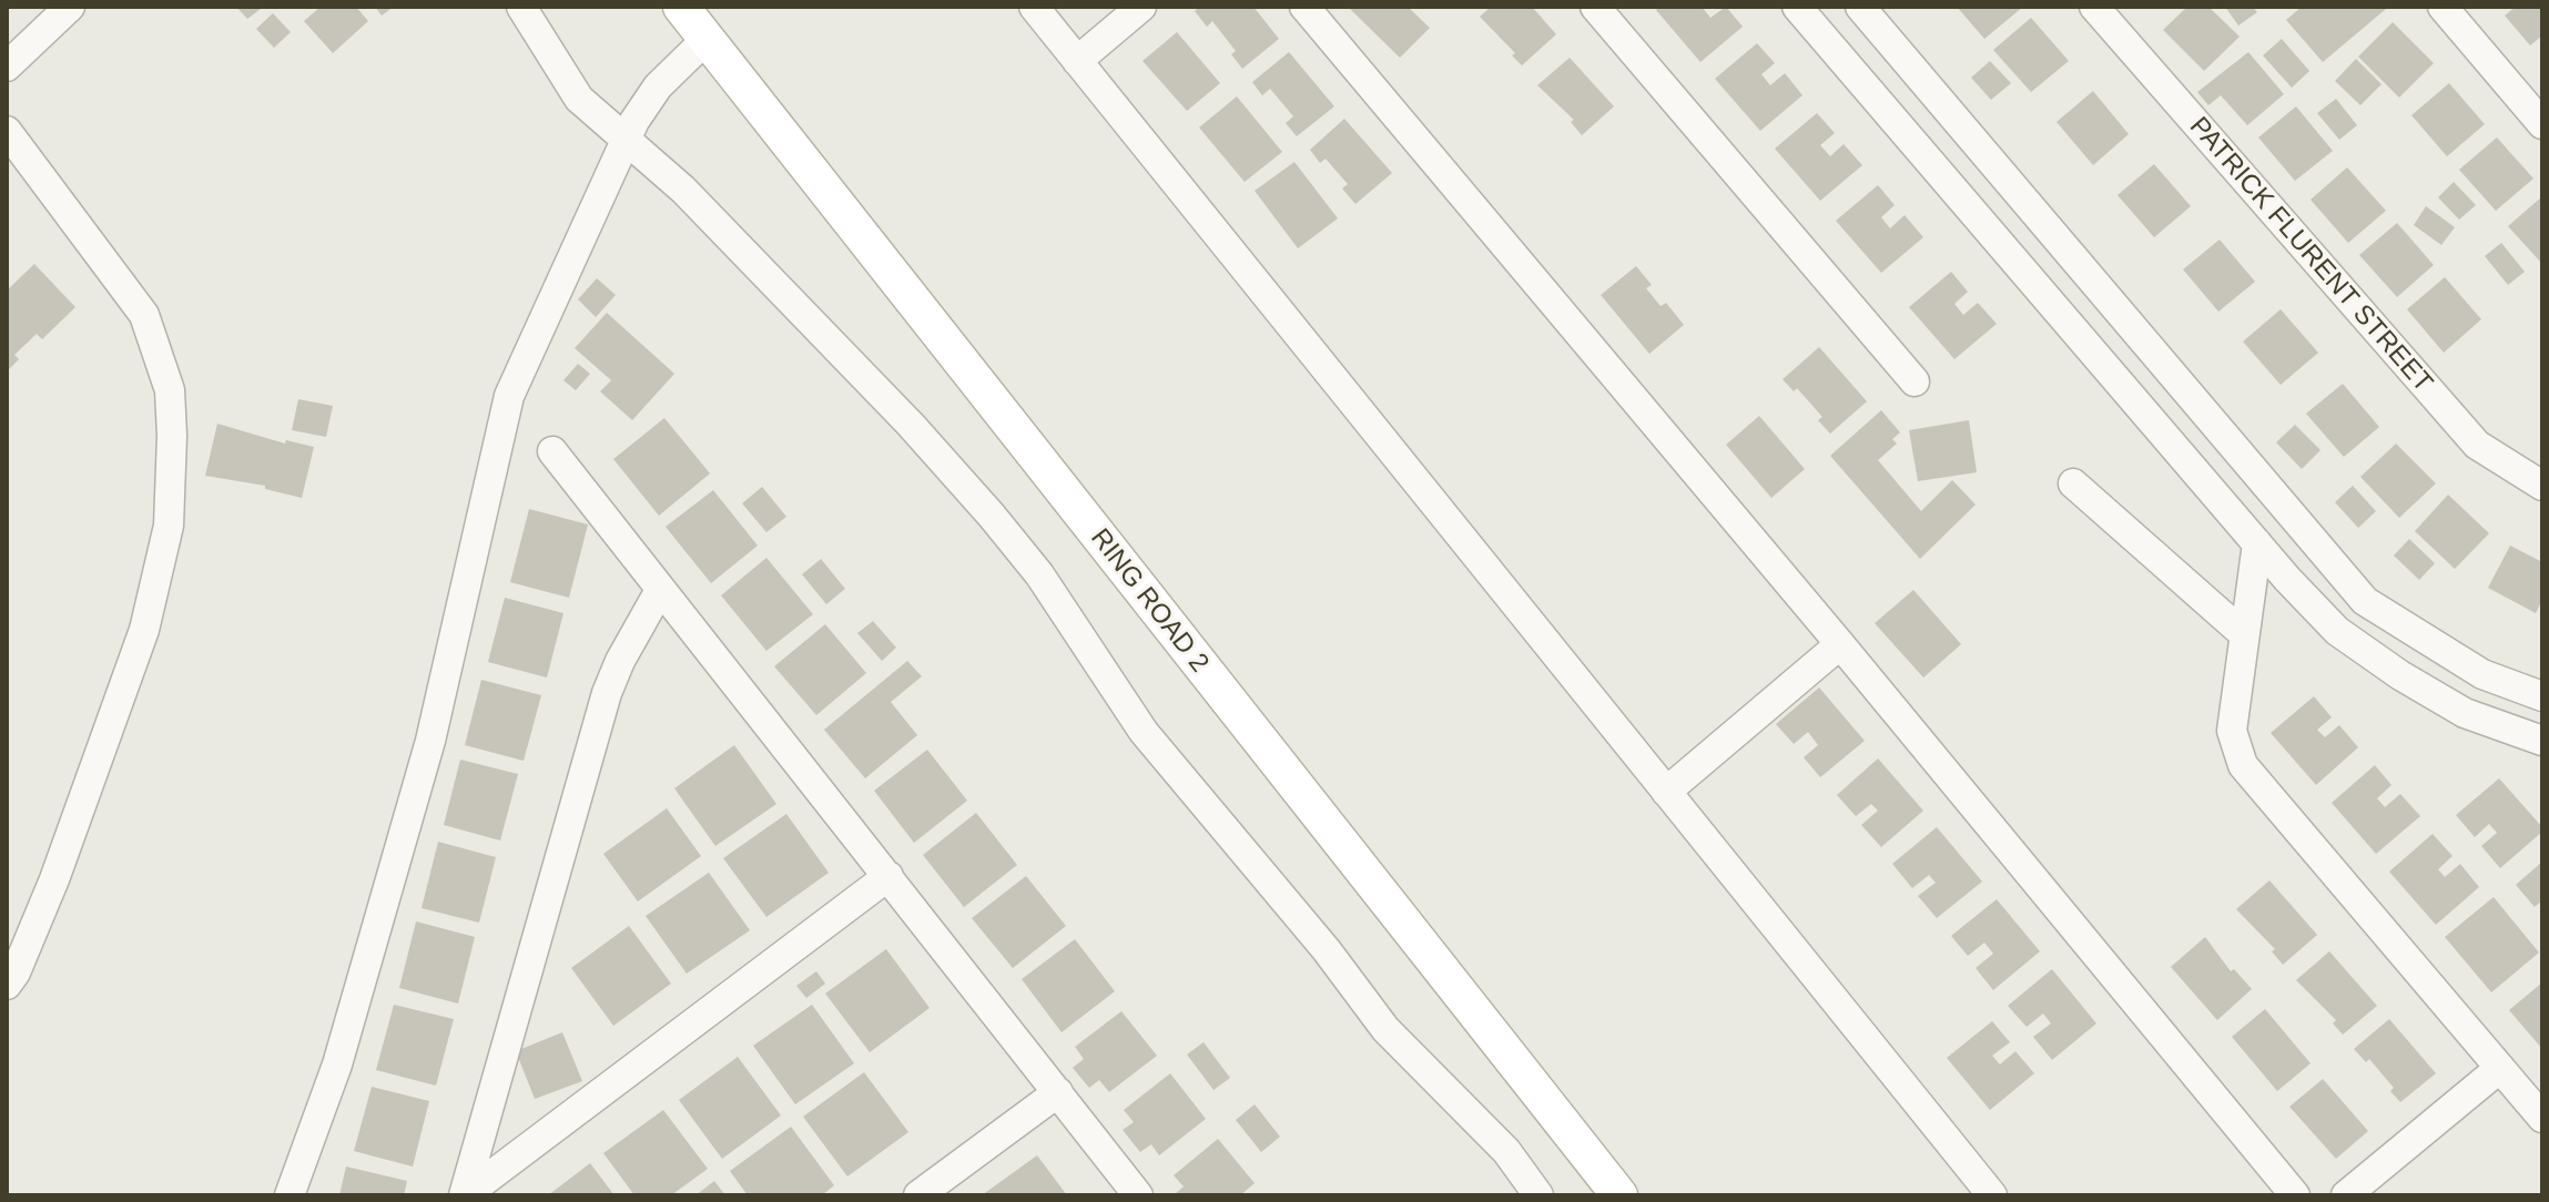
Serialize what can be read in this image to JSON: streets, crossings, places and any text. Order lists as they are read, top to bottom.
{
  "streets": {
    "main road": ["RING ROAD 2"],
    "street": ["PATRICK FLURENT STREET"]
  }
}
